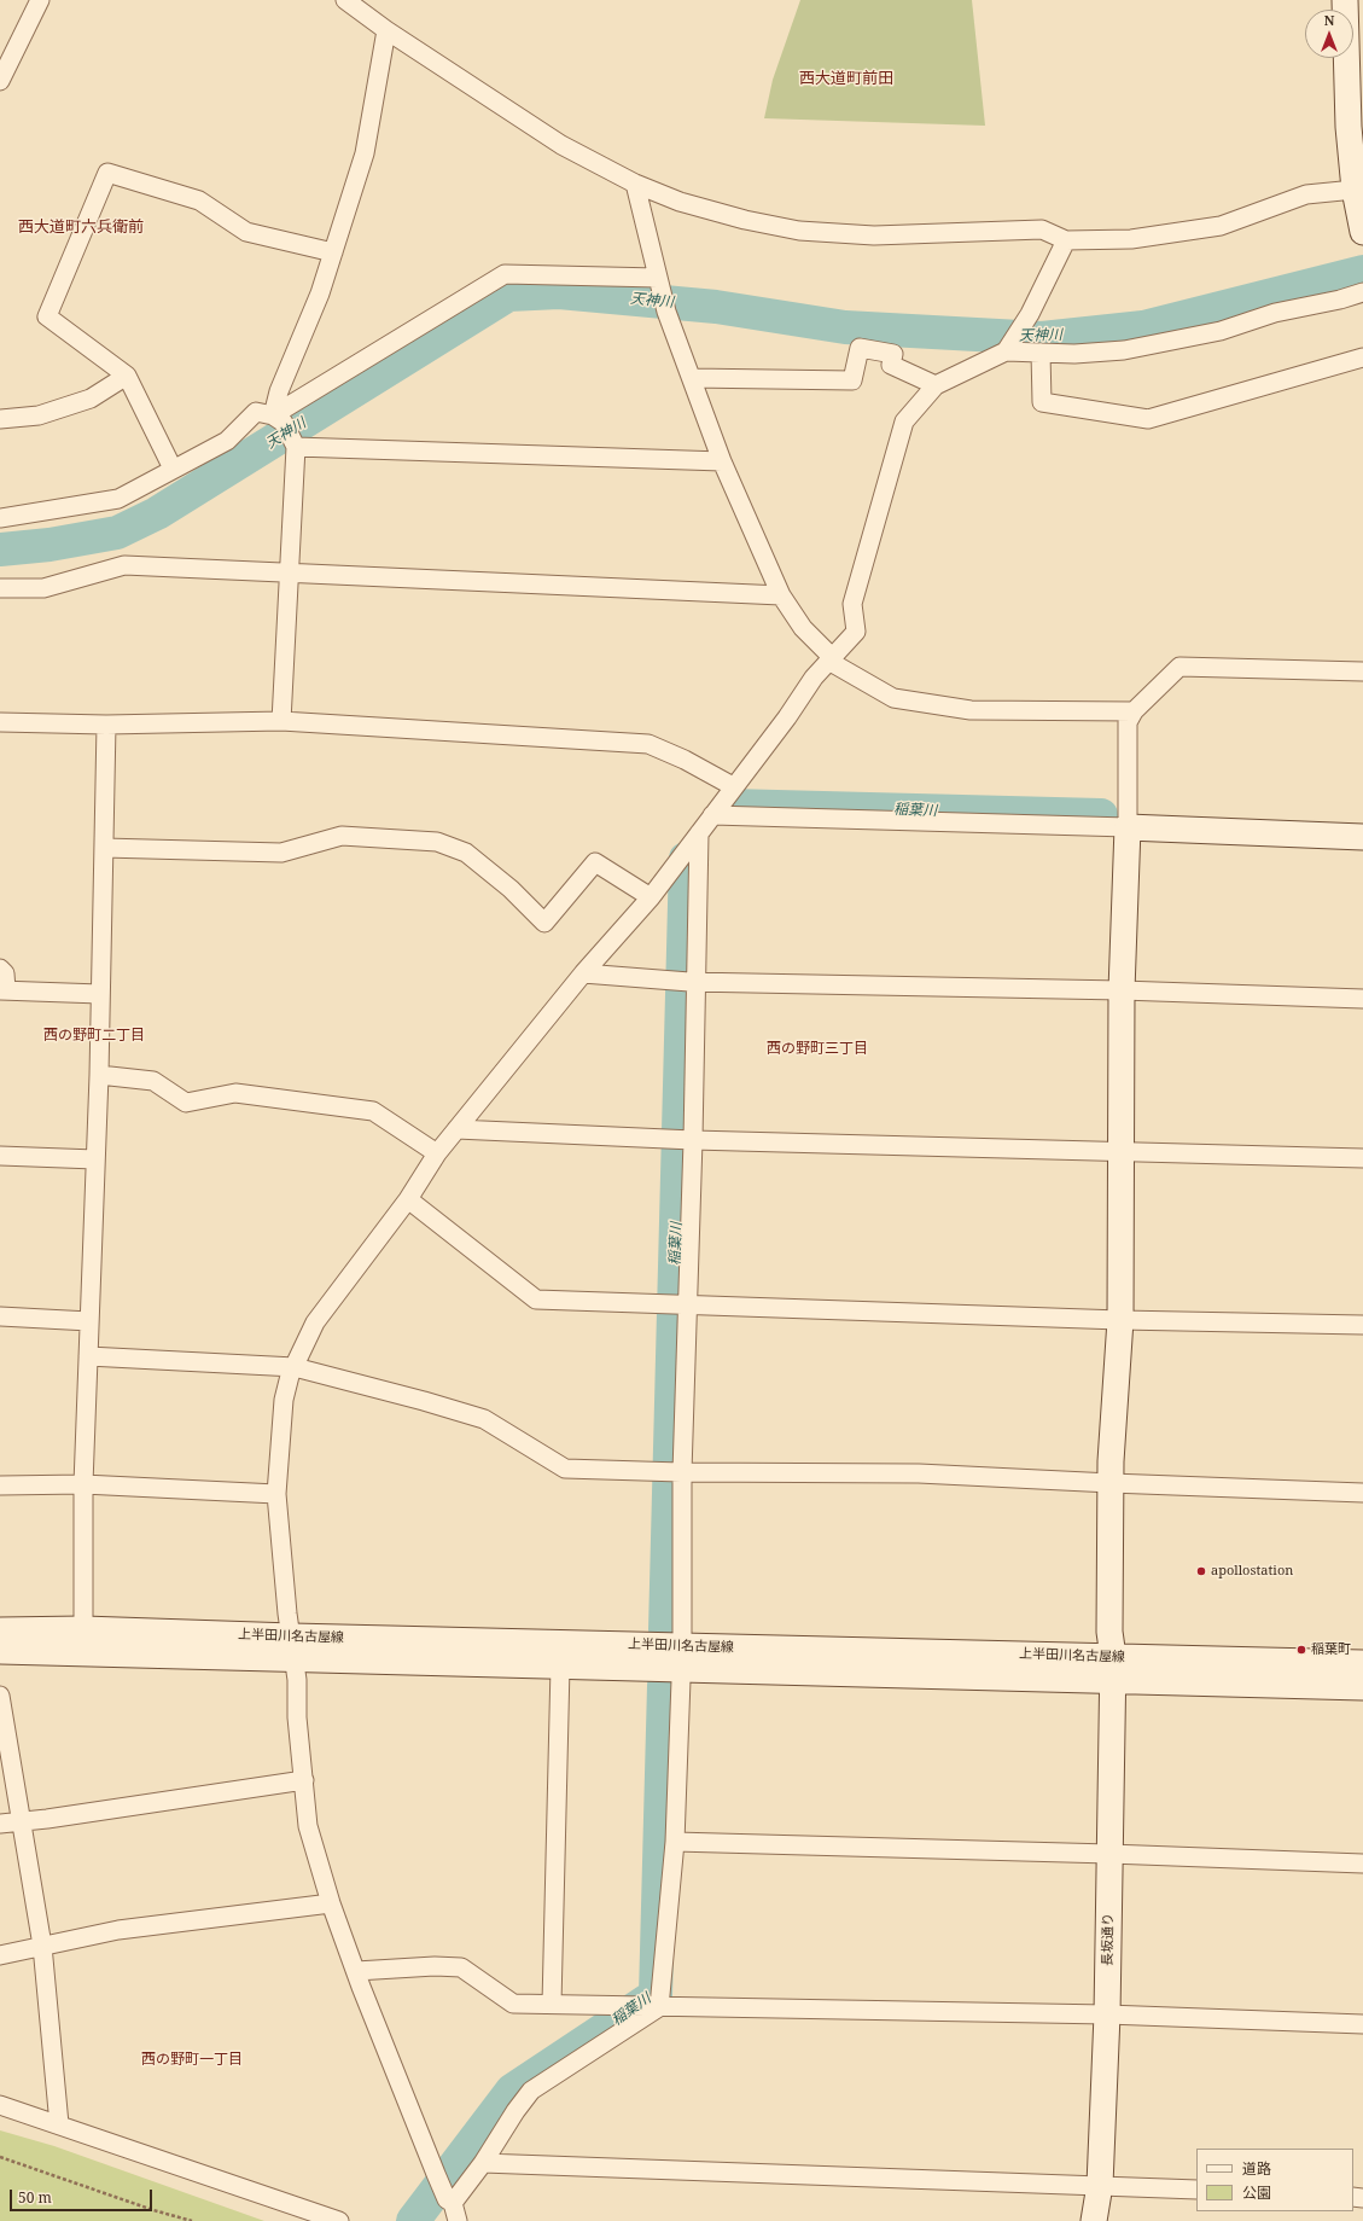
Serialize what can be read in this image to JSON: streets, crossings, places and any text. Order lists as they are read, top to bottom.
{
  "streets": {
    "main road": ["上半田川名古屋線", "長坂通り"]
  },
  "crossings": [
    ["上半田川名古屋線", "長坂通り"]
  ],
  "districts": [
    "西大道町前田",
    "西大道町六兵衛前",
    "西の野町二丁目",
    "西の野町三丁目",
    "西の野町一丁目"
  ],
  "water": ["天神川", "稲葉川"],
  "places": ["apollostation", "稲葉町"],
  "legend": ["道路", "公園"],
  "scale_bar": "50 m",
  "north": "top"
}
